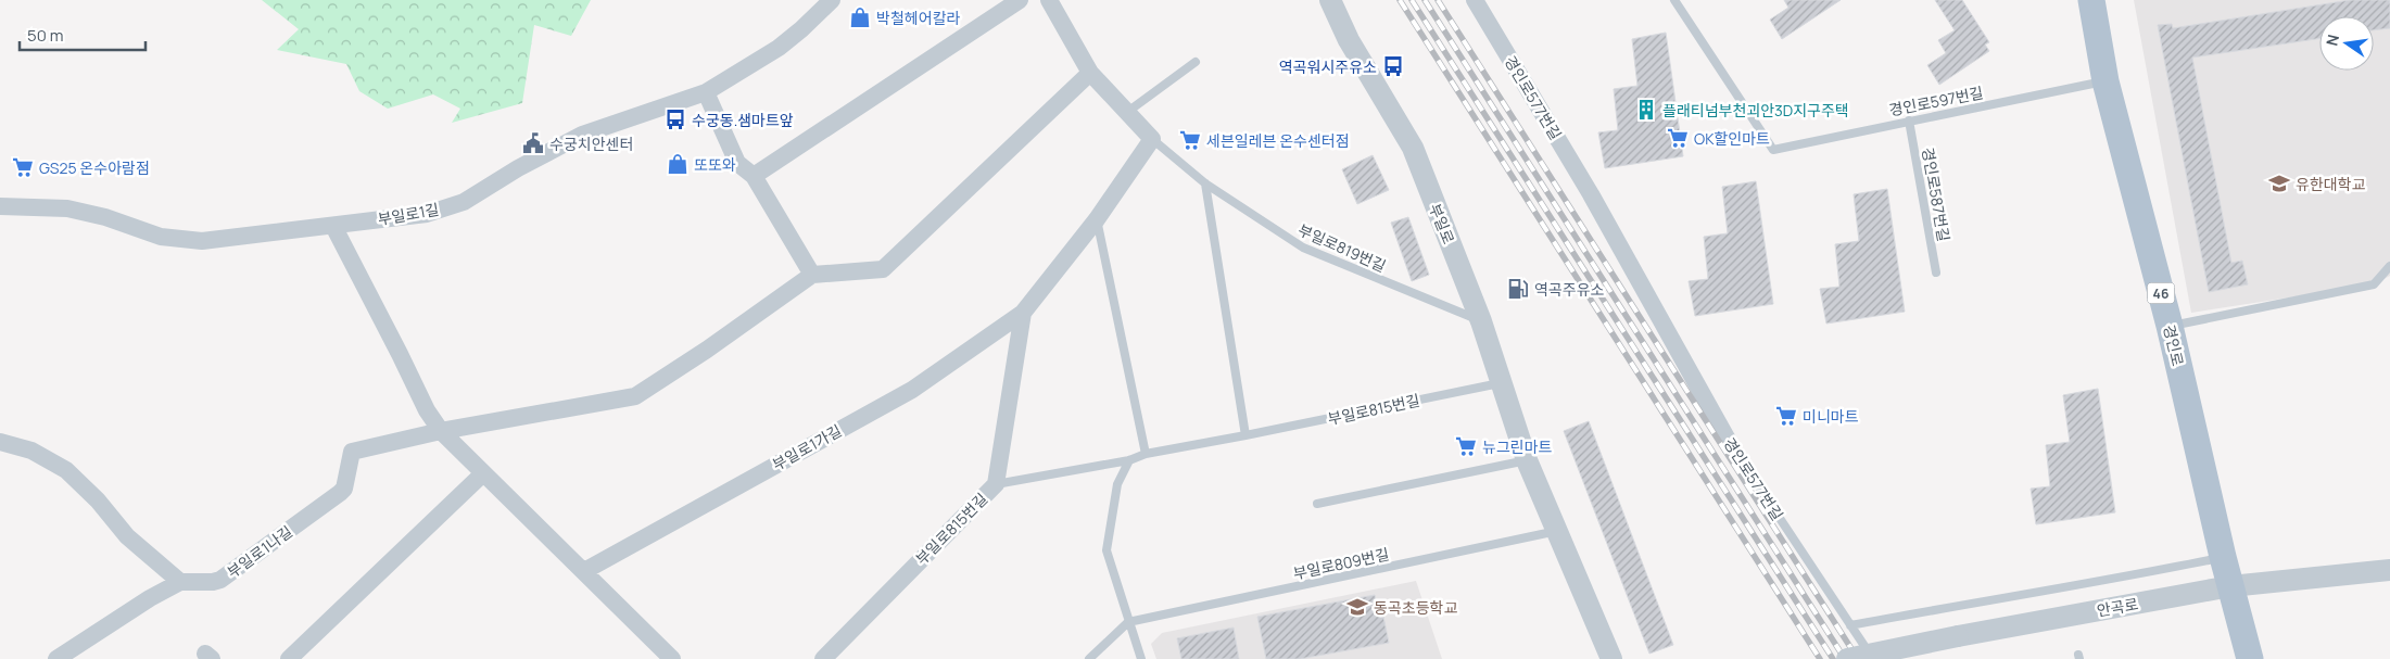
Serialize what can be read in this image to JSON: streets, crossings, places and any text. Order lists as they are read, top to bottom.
{
  "streets": {
    "main road": ["46", "경인로"],
    "street": [
      "경인로577번길",
      "부일로1길",
      "부일로",
      "부일로815번길",
      "부일로1가길",
      "부일로1나길",
      "안곡로"
    ],
    "lane": [
      "경인로597번길",
      "경인로587번길",
      "부일로819번길",
      "부일로809번길"
    ]
  },
  "crossings": [
    ["경인로597번길", "경인로587번길"],
    ["경인로597번길", "경인로"],
    ["부일로", "부일로819번길"],
    ["부일로", "부일로815번길"],
    ["부일로", "부일로809번길"],
    ["부일로819번길", "부일로1가길"],
    ["경인로", "안곡로"],
    ["부일로815번길", "부일로1가길"]
  ],
  "places": {
    "shop": ["박철헤어칼라", "또또와"],
    "bus stop": ["역곡워시주유소", "수궁동.샘마트앞"],
    "building": ["플래티넘부천괴안3D지구주택"],
    "supermarket": [
      "OK할인마트",
      "세븐일레븐 온수센터점",
      "GS25 온수아람점",
      "미니마트",
      "뉴그린마트"
    ],
    "public building": ["수궁치안센터"],
    "school or university": ["유한대학교", "동곡초등학교"],
    "fuel station": ["역곡주유소"]
  },
  "scale_bar": "50 m",
  "north": "left"
}
